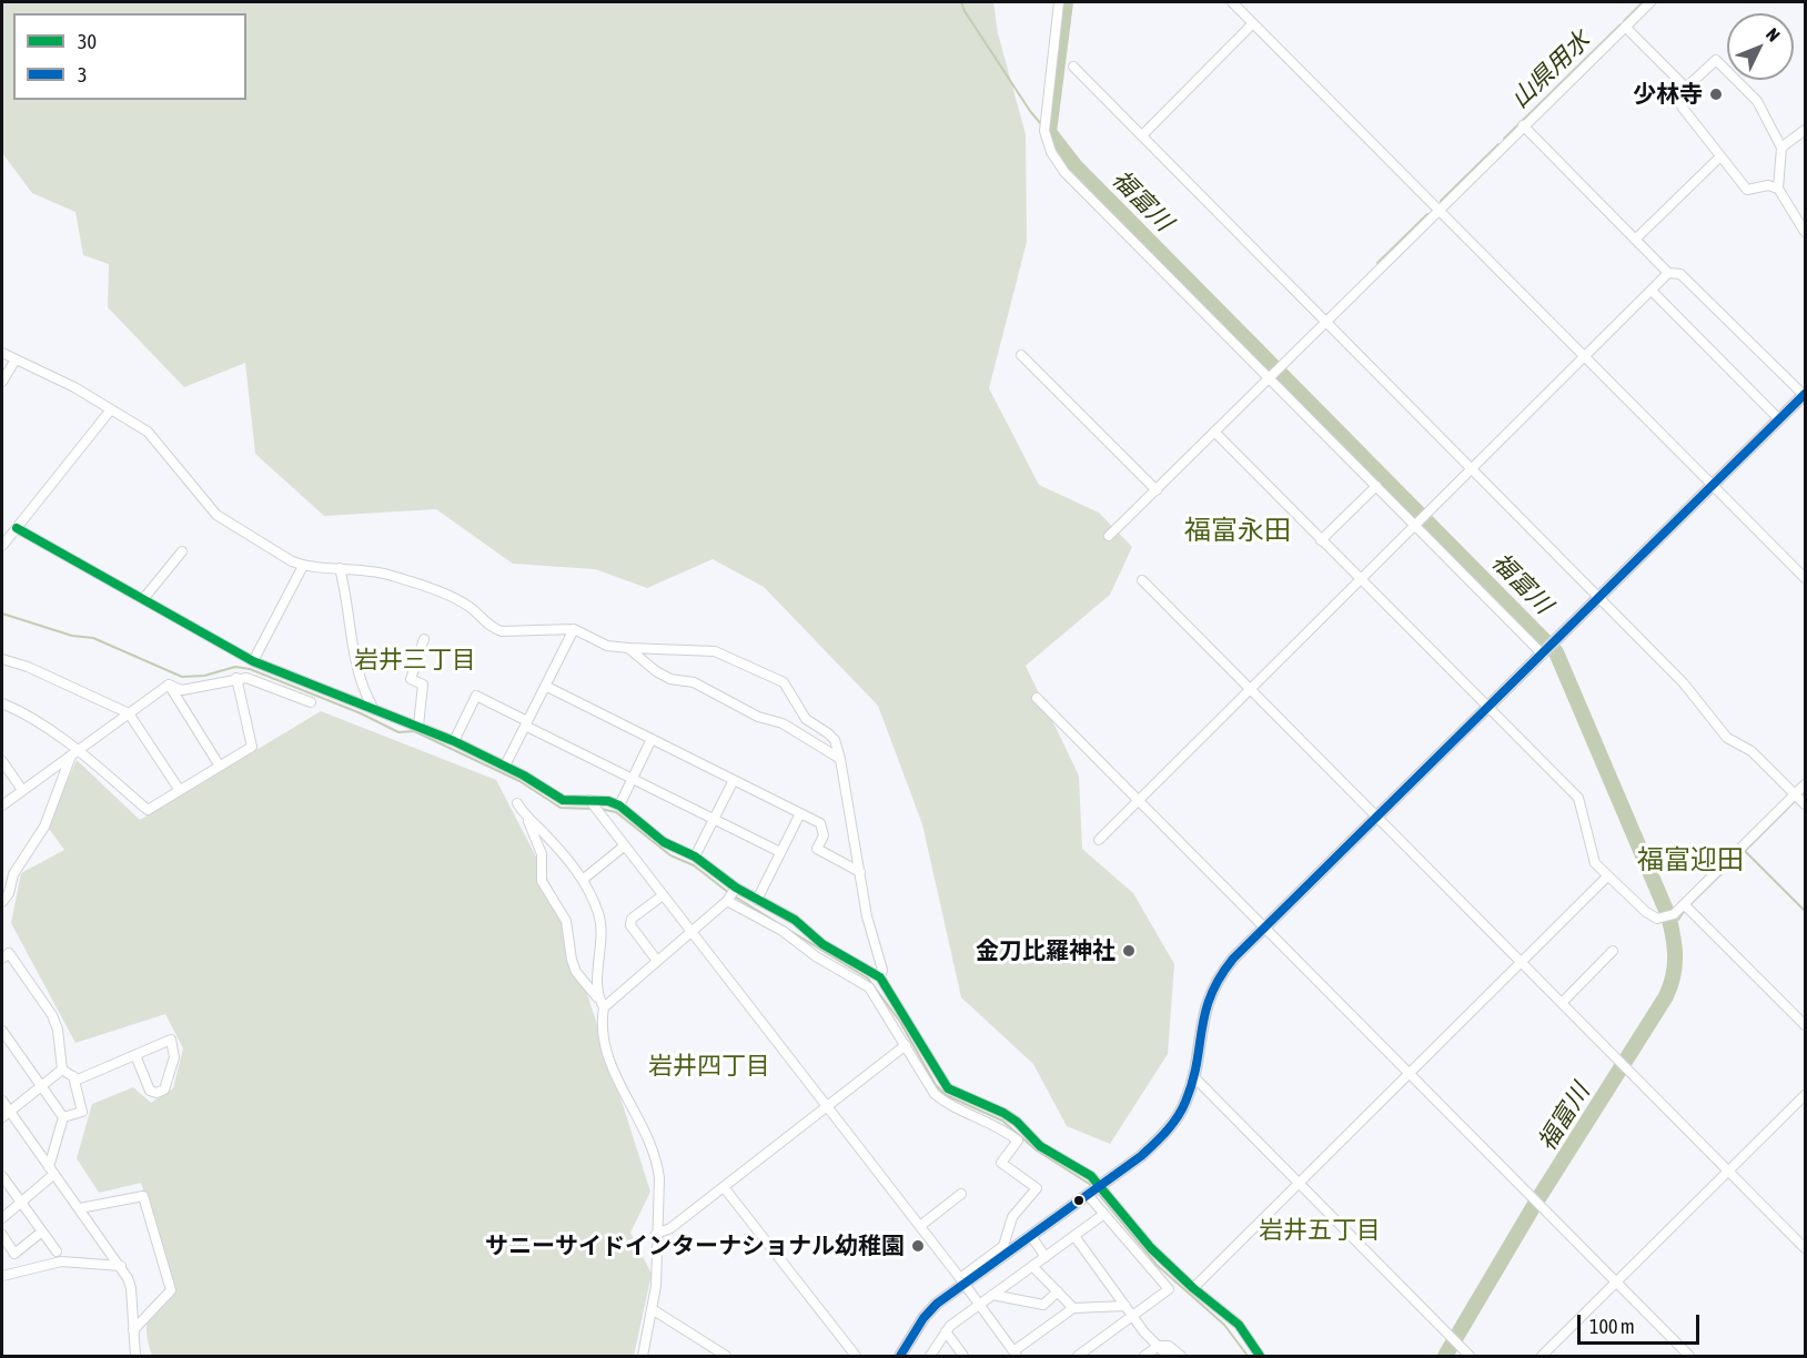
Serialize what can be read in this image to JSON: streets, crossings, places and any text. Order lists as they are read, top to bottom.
{
  "districts": [
    "福富永田",
    "岩井三丁目",
    "福富迎田",
    "岩井四丁目",
    "岩井五丁目"
  ],
  "water": ["山県用水", "福富川"],
  "places": ["少林寺", "金刀比羅神社", "サニーサイドインターナショナル幼稚園"],
  "lines": ["transit line 3", "transit line 30"],
  "legend": ["30", "3"],
  "scale_bar": "100 m",
  "north": "top right"
}
